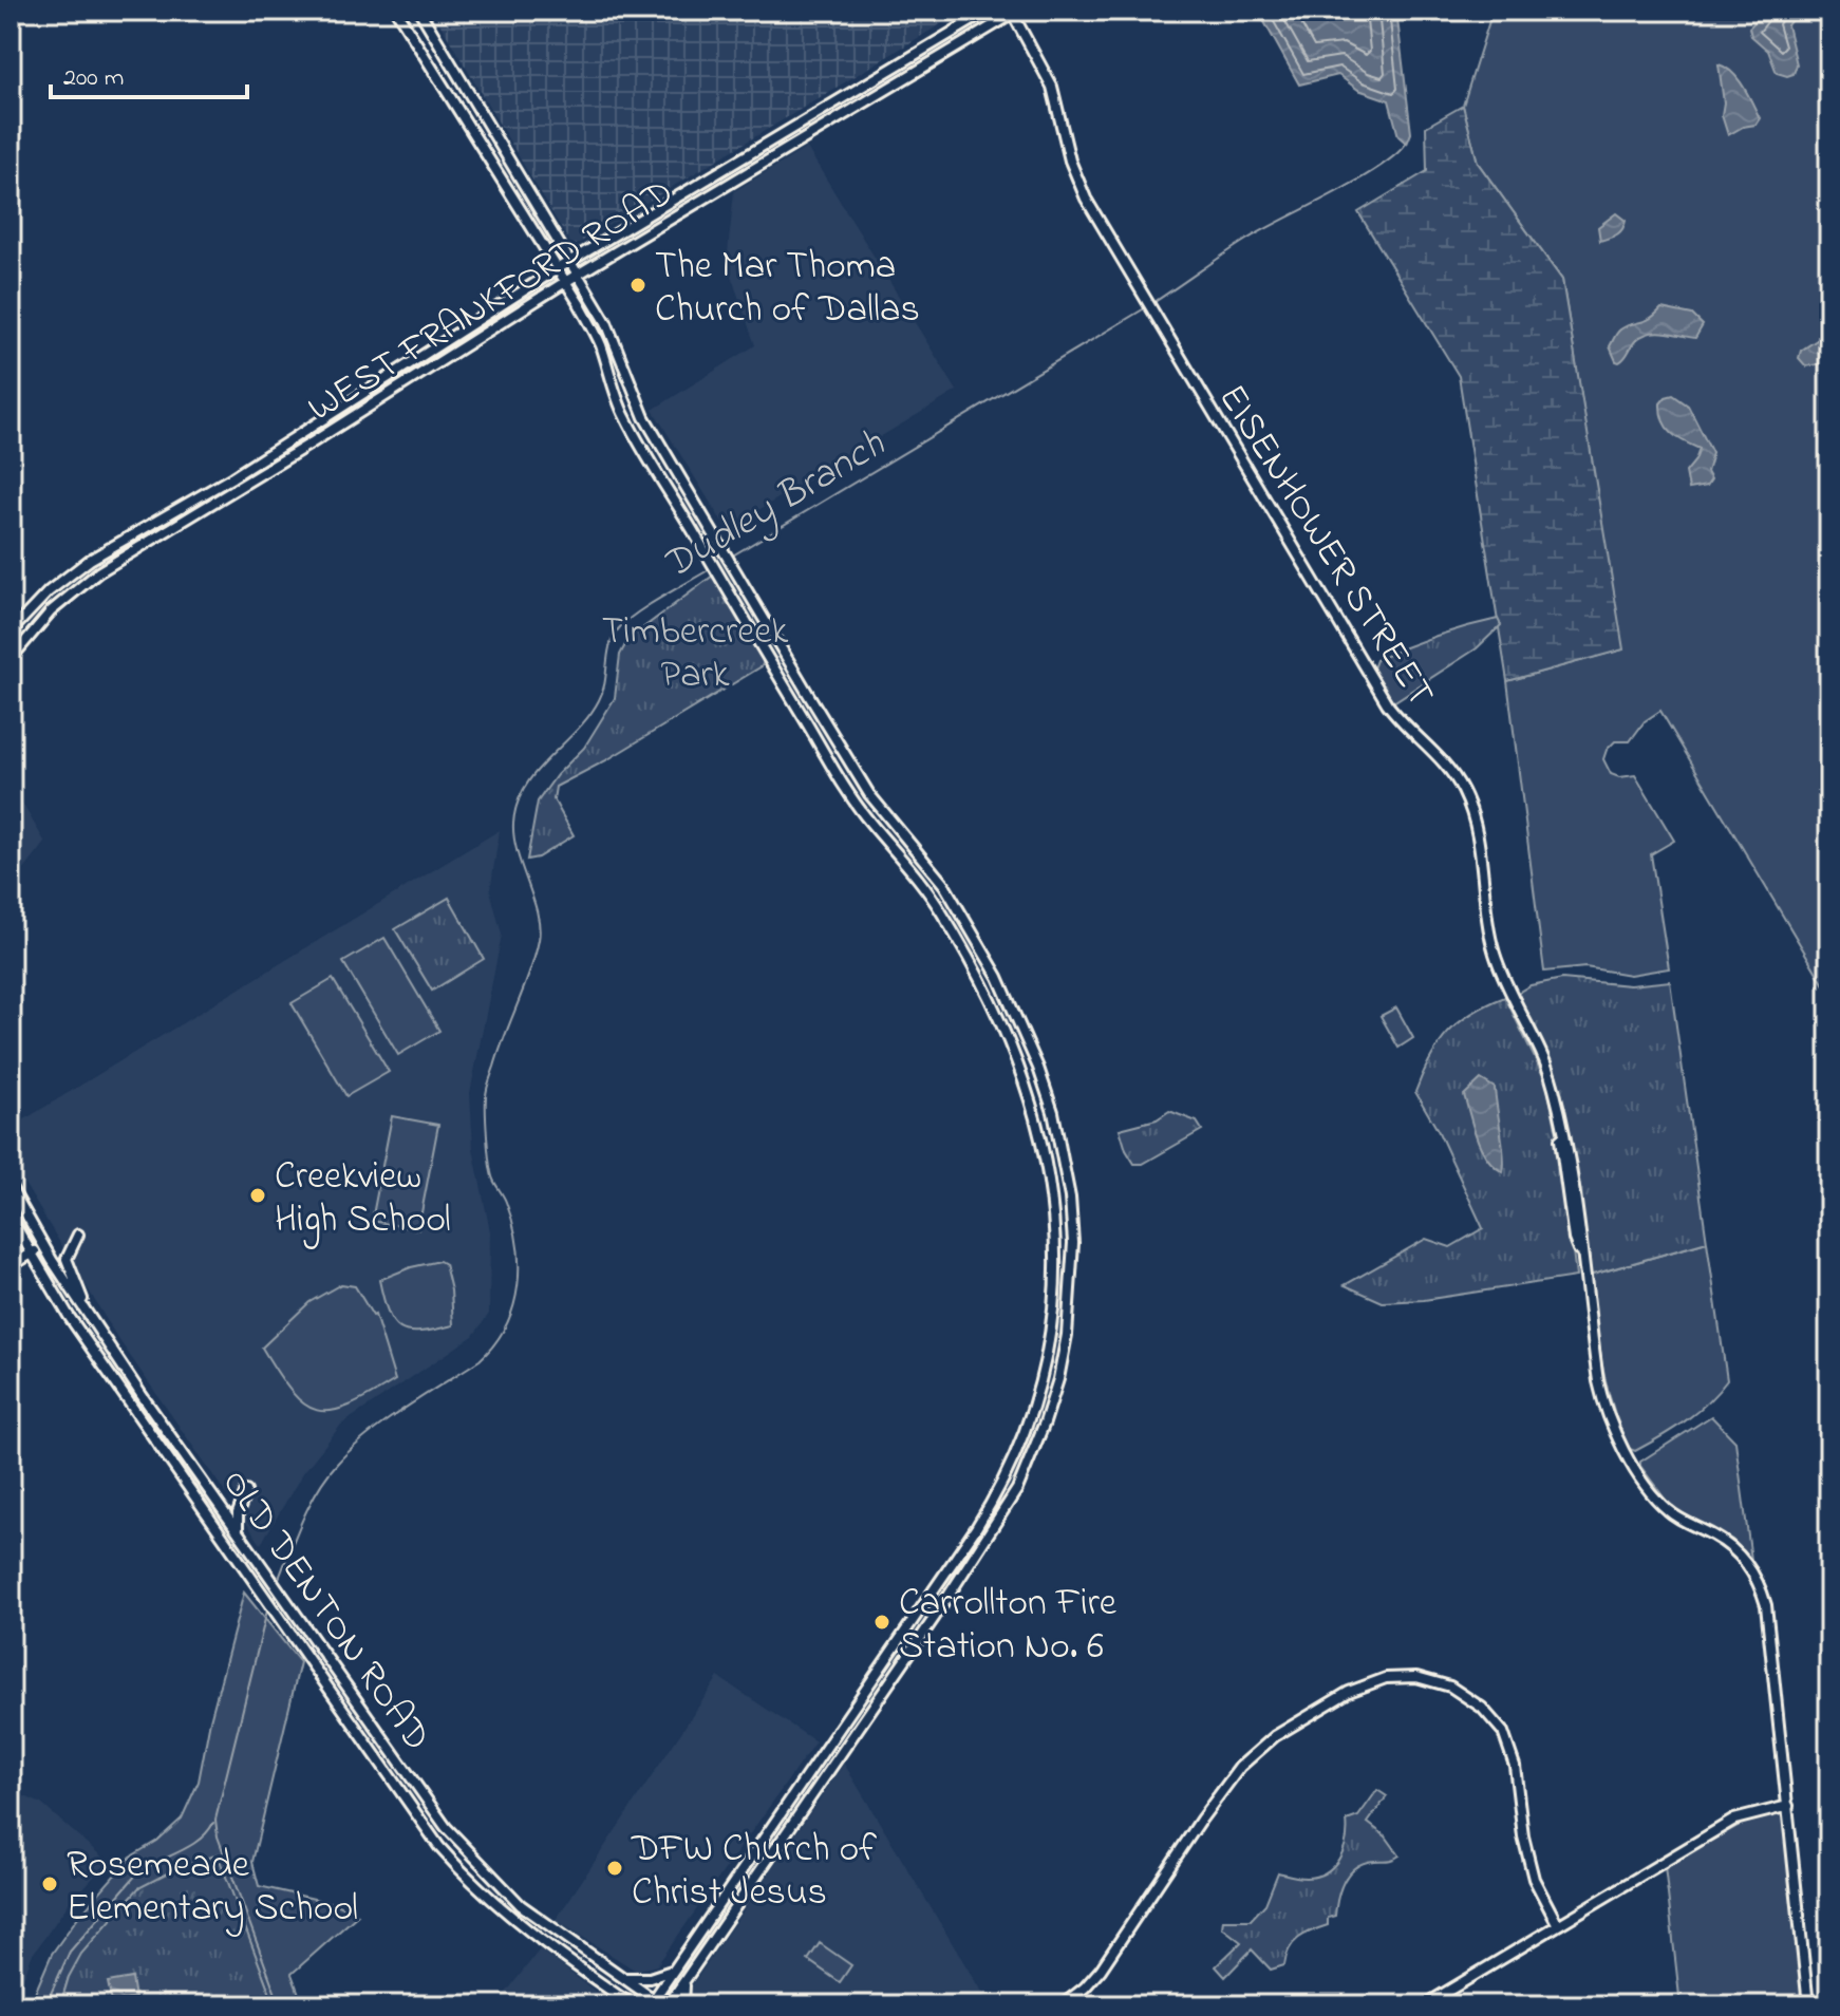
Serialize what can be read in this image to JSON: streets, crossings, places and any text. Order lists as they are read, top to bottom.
{
  "streets": {
    "main road": ["WEST FRANKFORD ROAD", "EISENHOWER STREET", "OLD DENTON ROAD"]
  },
  "crossings": [
    ["WEST FRANKFORD ROAD", "EISENHOWER STREET"]
  ],
  "water": ["Dudley Branch"],
  "parks": ["Timbercreek Park"],
  "places": [
    "The Mar Thoma Church of Dallas",
    "Creekview High School",
    "Carrollton Fire Station No. 6",
    "DFW Church of Christ Jesus",
    "Rosemeade Elementary School"
  ],
  "scale_bar": "200 m"
}
